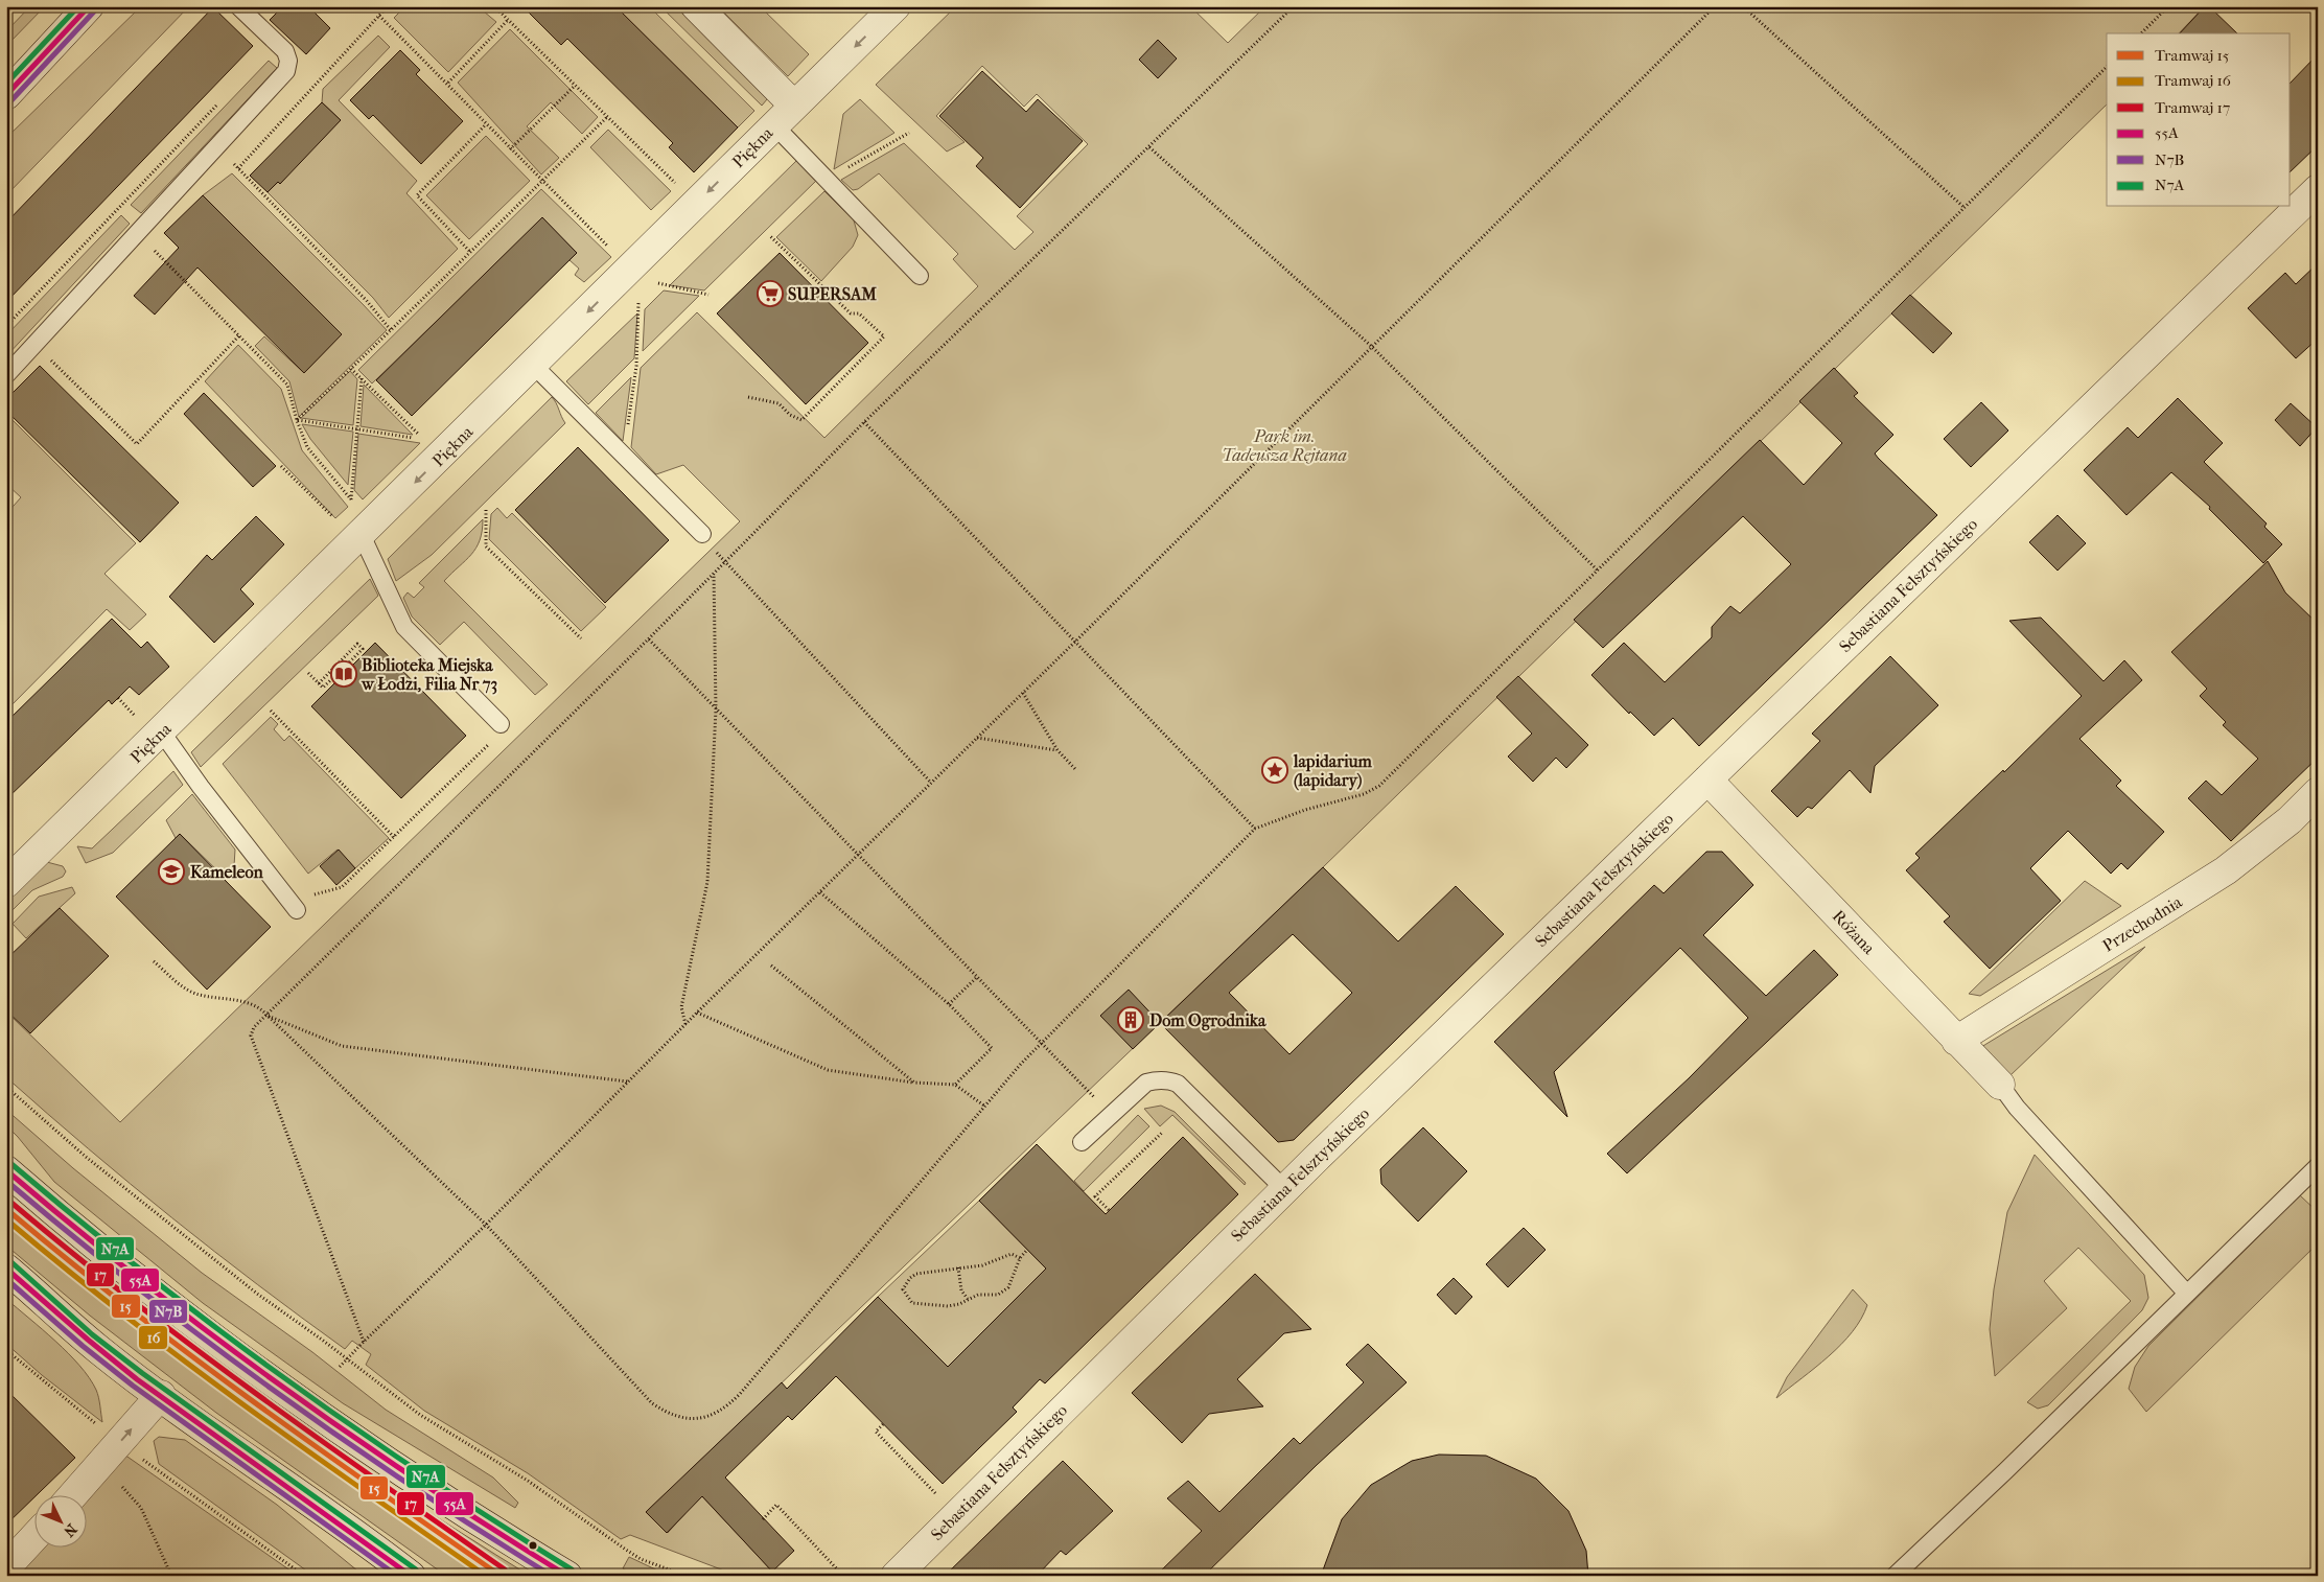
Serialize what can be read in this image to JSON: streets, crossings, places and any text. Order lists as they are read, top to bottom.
{
  "streets": {
    "street": [
      "Piękna",
      "Sebastiana Felsztyńskiego",
      "Przechodnia",
      "Różana"
    ]
  },
  "crossings": [
    ["Sebastiana Felsztyńskiego", "Różana"],
    ["Przechodnia", "Różana"]
  ],
  "one_way": ["Piękna"],
  "parks": ["Park im. Tadeusza Rejtana"],
  "places": {
    "supermarket": ["SUPERSAM"],
    "library": ["Biblioteka Miejska w Łodzi, Filia Nr 73"],
    "place": ["lapidarium (lapidary)"],
    "school or university": ["Kameleon"],
    "building": ["Dom Ogrodnika"]
  },
  "lines": [
    "transit line 55A",
    "transit line N7A",
    "transit line N7B",
    "tram line 17",
    "tram line 15",
    "tram line 16"
  ],
  "legend": [
    "Tramwaj 15",
    "Tramwaj 16",
    "Tramwaj 17",
    "55A",
    "N7B",
    "N7A"
  ],
  "north": "bottom right"
}
